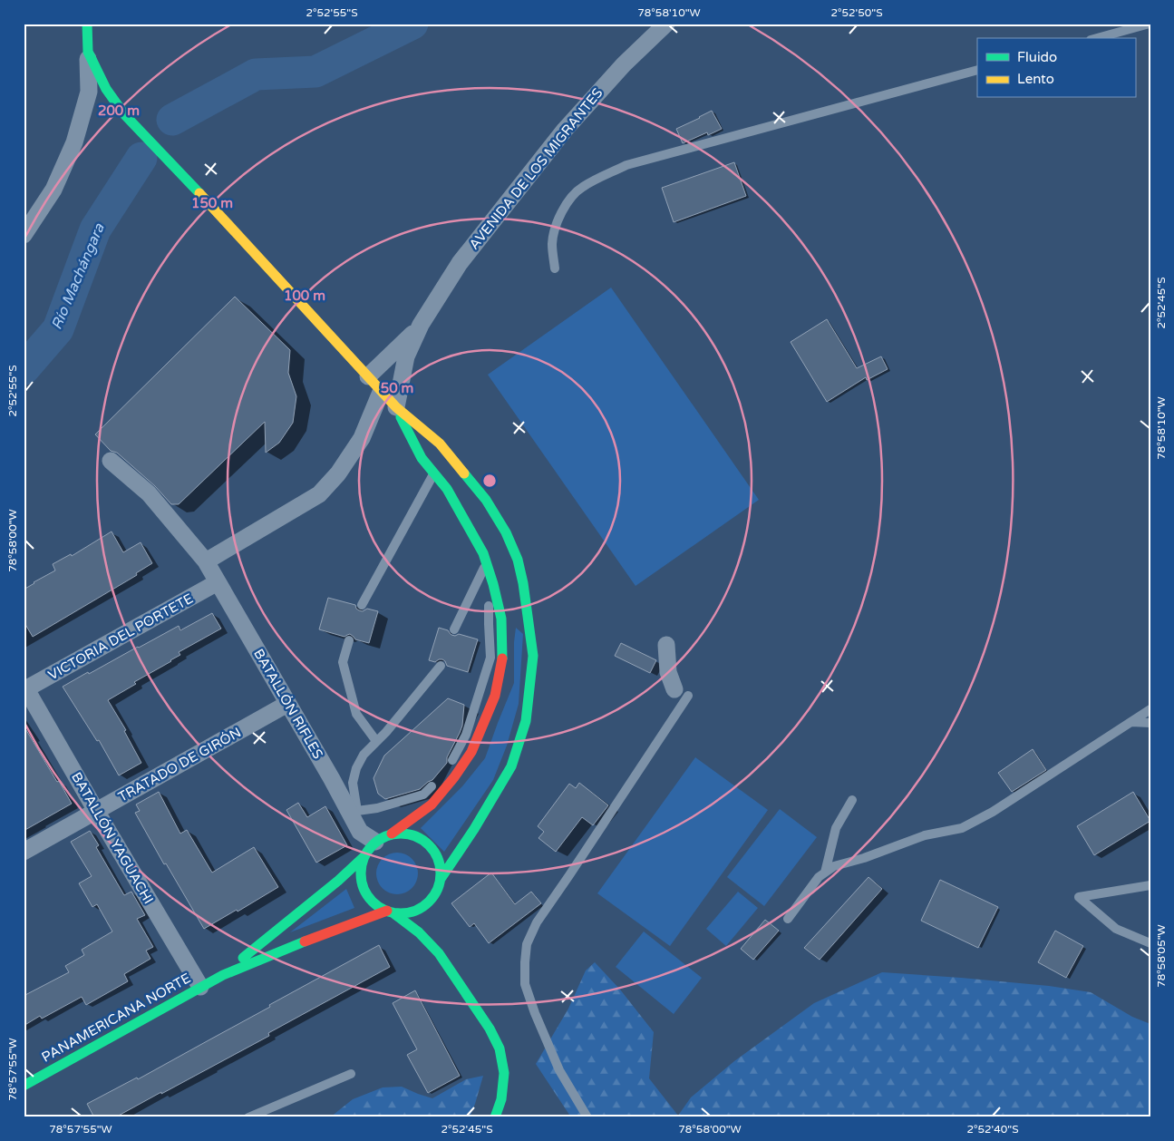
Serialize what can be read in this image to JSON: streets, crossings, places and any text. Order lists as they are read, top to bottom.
{
  "streets": {
    "main road": ["PANAMERICANA NORTE"],
    "street": [
      "AVENIDA DE LOS MIGRANTES",
      "VICTORIA DEL PORTETE",
      "BATALLÓN RIFLES",
      "TRATADO DE GIRÓN",
      "BATALLÓN YAGUACHI"
    ]
  },
  "crossings": [
    ["VICTORIA DEL PORTETE", "BATALLÓN RIFLES"],
    ["VICTORIA DEL PORTETE", "BATALLÓN YAGUACHI"],
    ["BATALLÓN RIFLES", "TRATADO DE GIRÓN"],
    ["BATALLÓN RIFLES", "PANAMERICANA NORTE"],
    ["TRATADO DE GIRÓN", "BATALLÓN YAGUACHI"],
    ["BATALLÓN YAGUACHI", "PANAMERICANA NORTE"]
  ],
  "water": ["Río Machángara"],
  "legend": ["Fluido", "Lento"],
  "coordinates": [
    "2°52'55\"S",
    "78°58'10\"W",
    "2°52'50\"S",
    "2°52'45\"S",
    "78°58'00\"W",
    "78°58'05\"W",
    "78°57'55\"W",
    "2°52'40\"S"
  ],
  "rings": [
    "200 m",
    "150 m",
    "100 m",
    "50 m"
  ]
}
